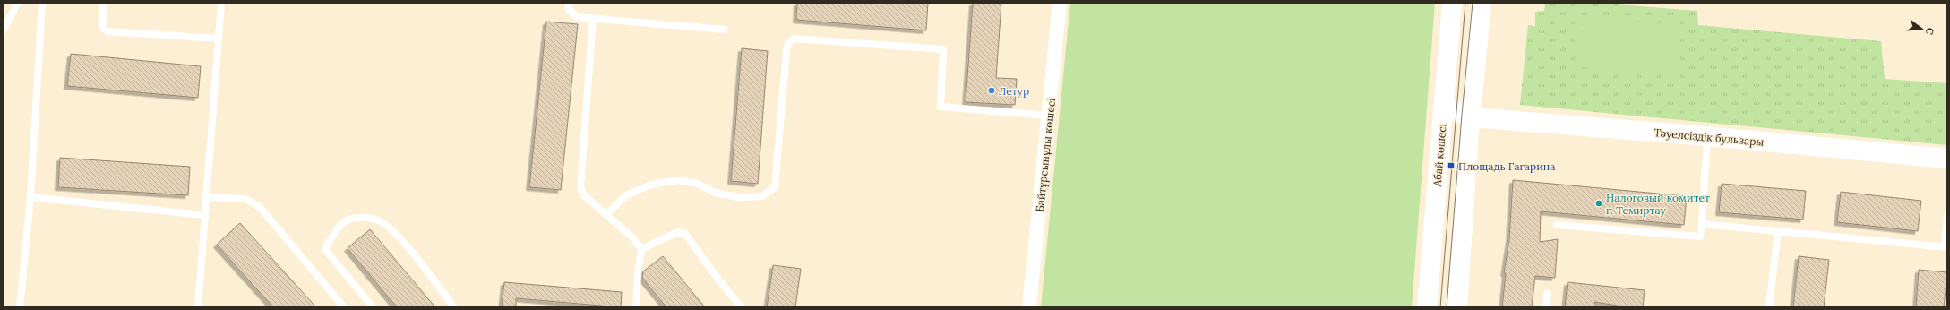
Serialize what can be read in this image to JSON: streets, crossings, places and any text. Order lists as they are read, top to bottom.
{
  "streets": {
    "street": ["Тәуелсіздік бульвары", "Байтұрсынұлы көшесі", "Абай көшесі"]
  },
  "crossings": [
    ["Тәуелсіздік бульвары", "Абай көшесі"]
  ],
  "places": {
    "other": ["Летур", "Налоговый комитет г. Темиртау"],
    "transit": ["Площадь Гагарина"]
  },
  "north": "right"
}
